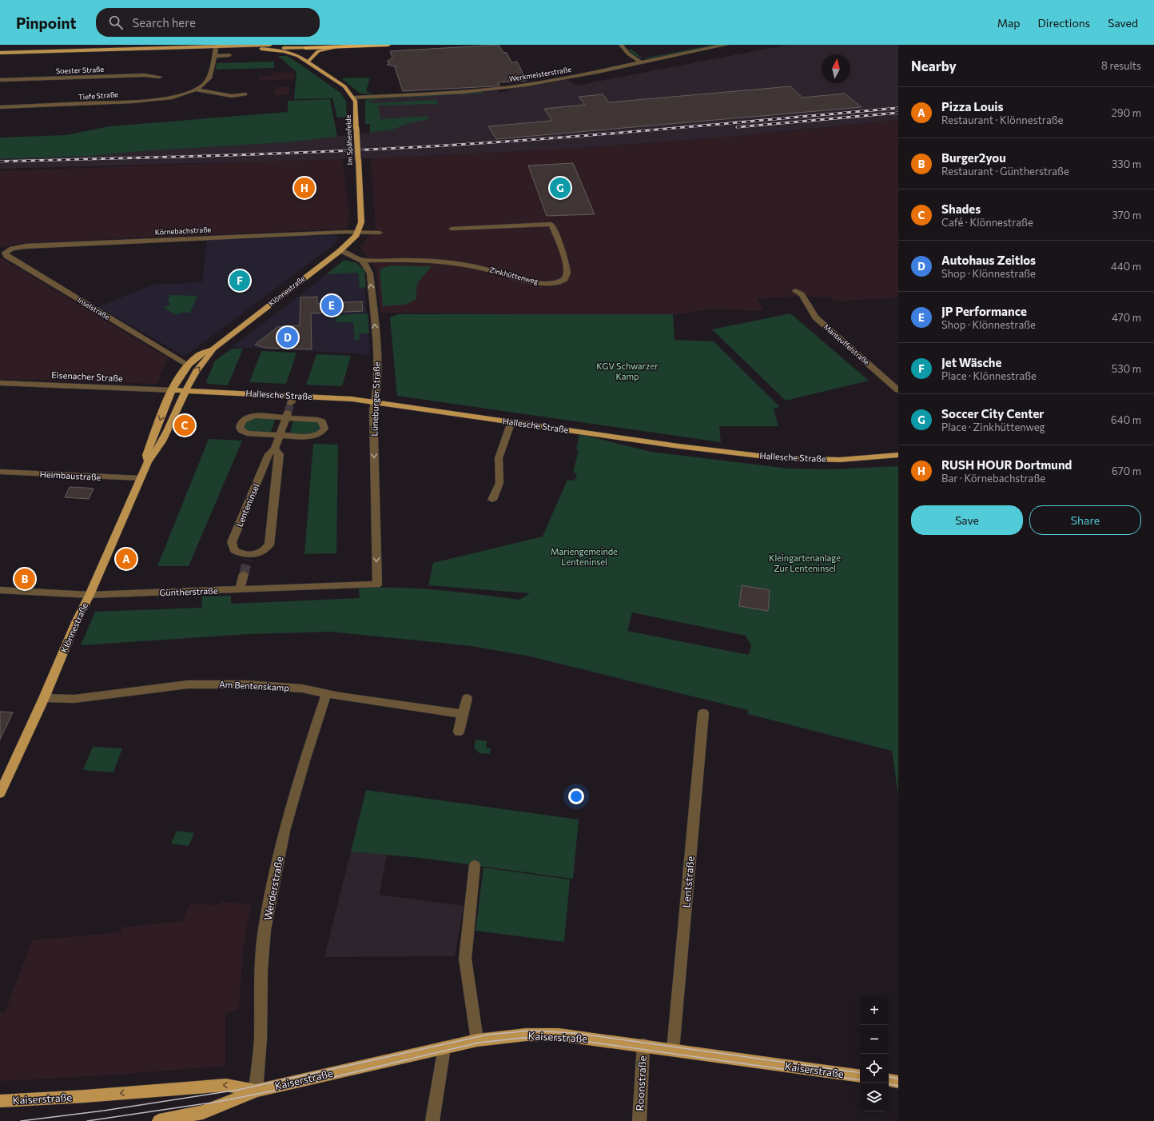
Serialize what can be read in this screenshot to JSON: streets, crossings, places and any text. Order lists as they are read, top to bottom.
{
  "streets": {
    "main road": [
      "Im Spähenfelde",
      "Klönnestraße",
      "Hallesche Straße",
      "Kaiserstraße"
    ],
    "street": [
      "Soester Straße",
      "Werkmeisterstraße",
      "Tiefe Straße",
      "Körnebachstraße",
      "Zinkhüttenweg",
      "Inselstraße",
      "Manteuffelstraße",
      "Eisenacher Straße",
      "Lüneburger Straße",
      "Heimbaustraße",
      "Lenteninsel",
      "Güntherstraße",
      "Am Bentenskamp",
      "Lentstraße",
      "Werderstraße",
      "Roonstraße"
    ]
  },
  "crossings": [
    ["Werkmeisterstraße", "Im Spähenfelde"],
    ["Im Spähenfelde", "Körnebachstraße"],
    ["Im Spähenfelde", "Klönnestraße"],
    ["Körnebachstraße", "Klönnestraße"],
    ["Körnebachstraße", "Inselstraße"],
    ["Zinkhüttenweg", "Lüneburger Straße"],
    ["Klönnestraße", "Inselstraße"],
    ["Klönnestraße", "Eisenacher Straße"],
    ["Klönnestraße", "Hallesche Straße"],
    ["Klönnestraße", "Heimbaustraße"],
    ["Klönnestraße", "Güntherstraße"],
    ["Klönnestraße", "Am Bentenskamp"],
    ["Eisenacher Straße", "Hallesche Straße"],
    ["Hallesche Straße", "Lüneburger Straße"],
    ["Lüneburger Straße", "Güntherstraße"],
    ["Am Bentenskamp", "Werderstraße"],
    ["Lentstraße", "Kaiserstraße"],
    ["Werderstraße", "Kaiserstraße"],
    ["Kaiserstraße", "Roonstraße"]
  ],
  "parks": ["KGV Schwarzer Kamp", "Mariengemeinde Lenteninsel", "Kleingartenanlage Zur Lenteninsel"],
  "north": "top",
  "page": {
    "header": "Pinpoint",
    "search": "Search here",
    "nav": ["Map", "Directions", "Saved"],
    "heading": ["Nearby", "8 results"],
    "list": [
      {
        "mark": "A",
        "name": "Pizza Louis",
        "note": "Restaurant · Klönnestraße",
        "value": "290 m"
      },
      {
        "mark": "B",
        "name": "Burger2you",
        "note": "Restaurant · Güntherstraße",
        "value": "330 m"
      },
      {
        "mark": "C",
        "name": "Shades",
        "note": "Café · Klönnestraße",
        "value": "370 m"
      },
      {
        "mark": "D",
        "name": "Autohaus Zeitlos",
        "note": "Shop · Klönnestraße",
        "value": "440 m"
      },
      {
        "mark": "E",
        "name": "JP Performance",
        "note": "Shop · Klönnestraße",
        "value": "470 m"
      },
      {
        "mark": "F",
        "name": "Jet Wäsche",
        "note": "Place · Klönnestraße",
        "value": "530 m"
      },
      {
        "mark": "G",
        "name": "Soccer City Center",
        "note": "Place · Zinkhüttenweg",
        "value": "640 m"
      },
      {
        "mark": "H",
        "name": "RUSH HOUR Dortmund",
        "note": "Bar · Körnebachstraße",
        "value": "670 m"
      }
    ],
    "pins": [
      "G",
      "H",
      "F",
      "E",
      "D",
      "C",
      "A",
      "B"
    ],
    "buttons": ["Save", "Share"],
    "map_buttons": ["+", "−"]
  }
}
